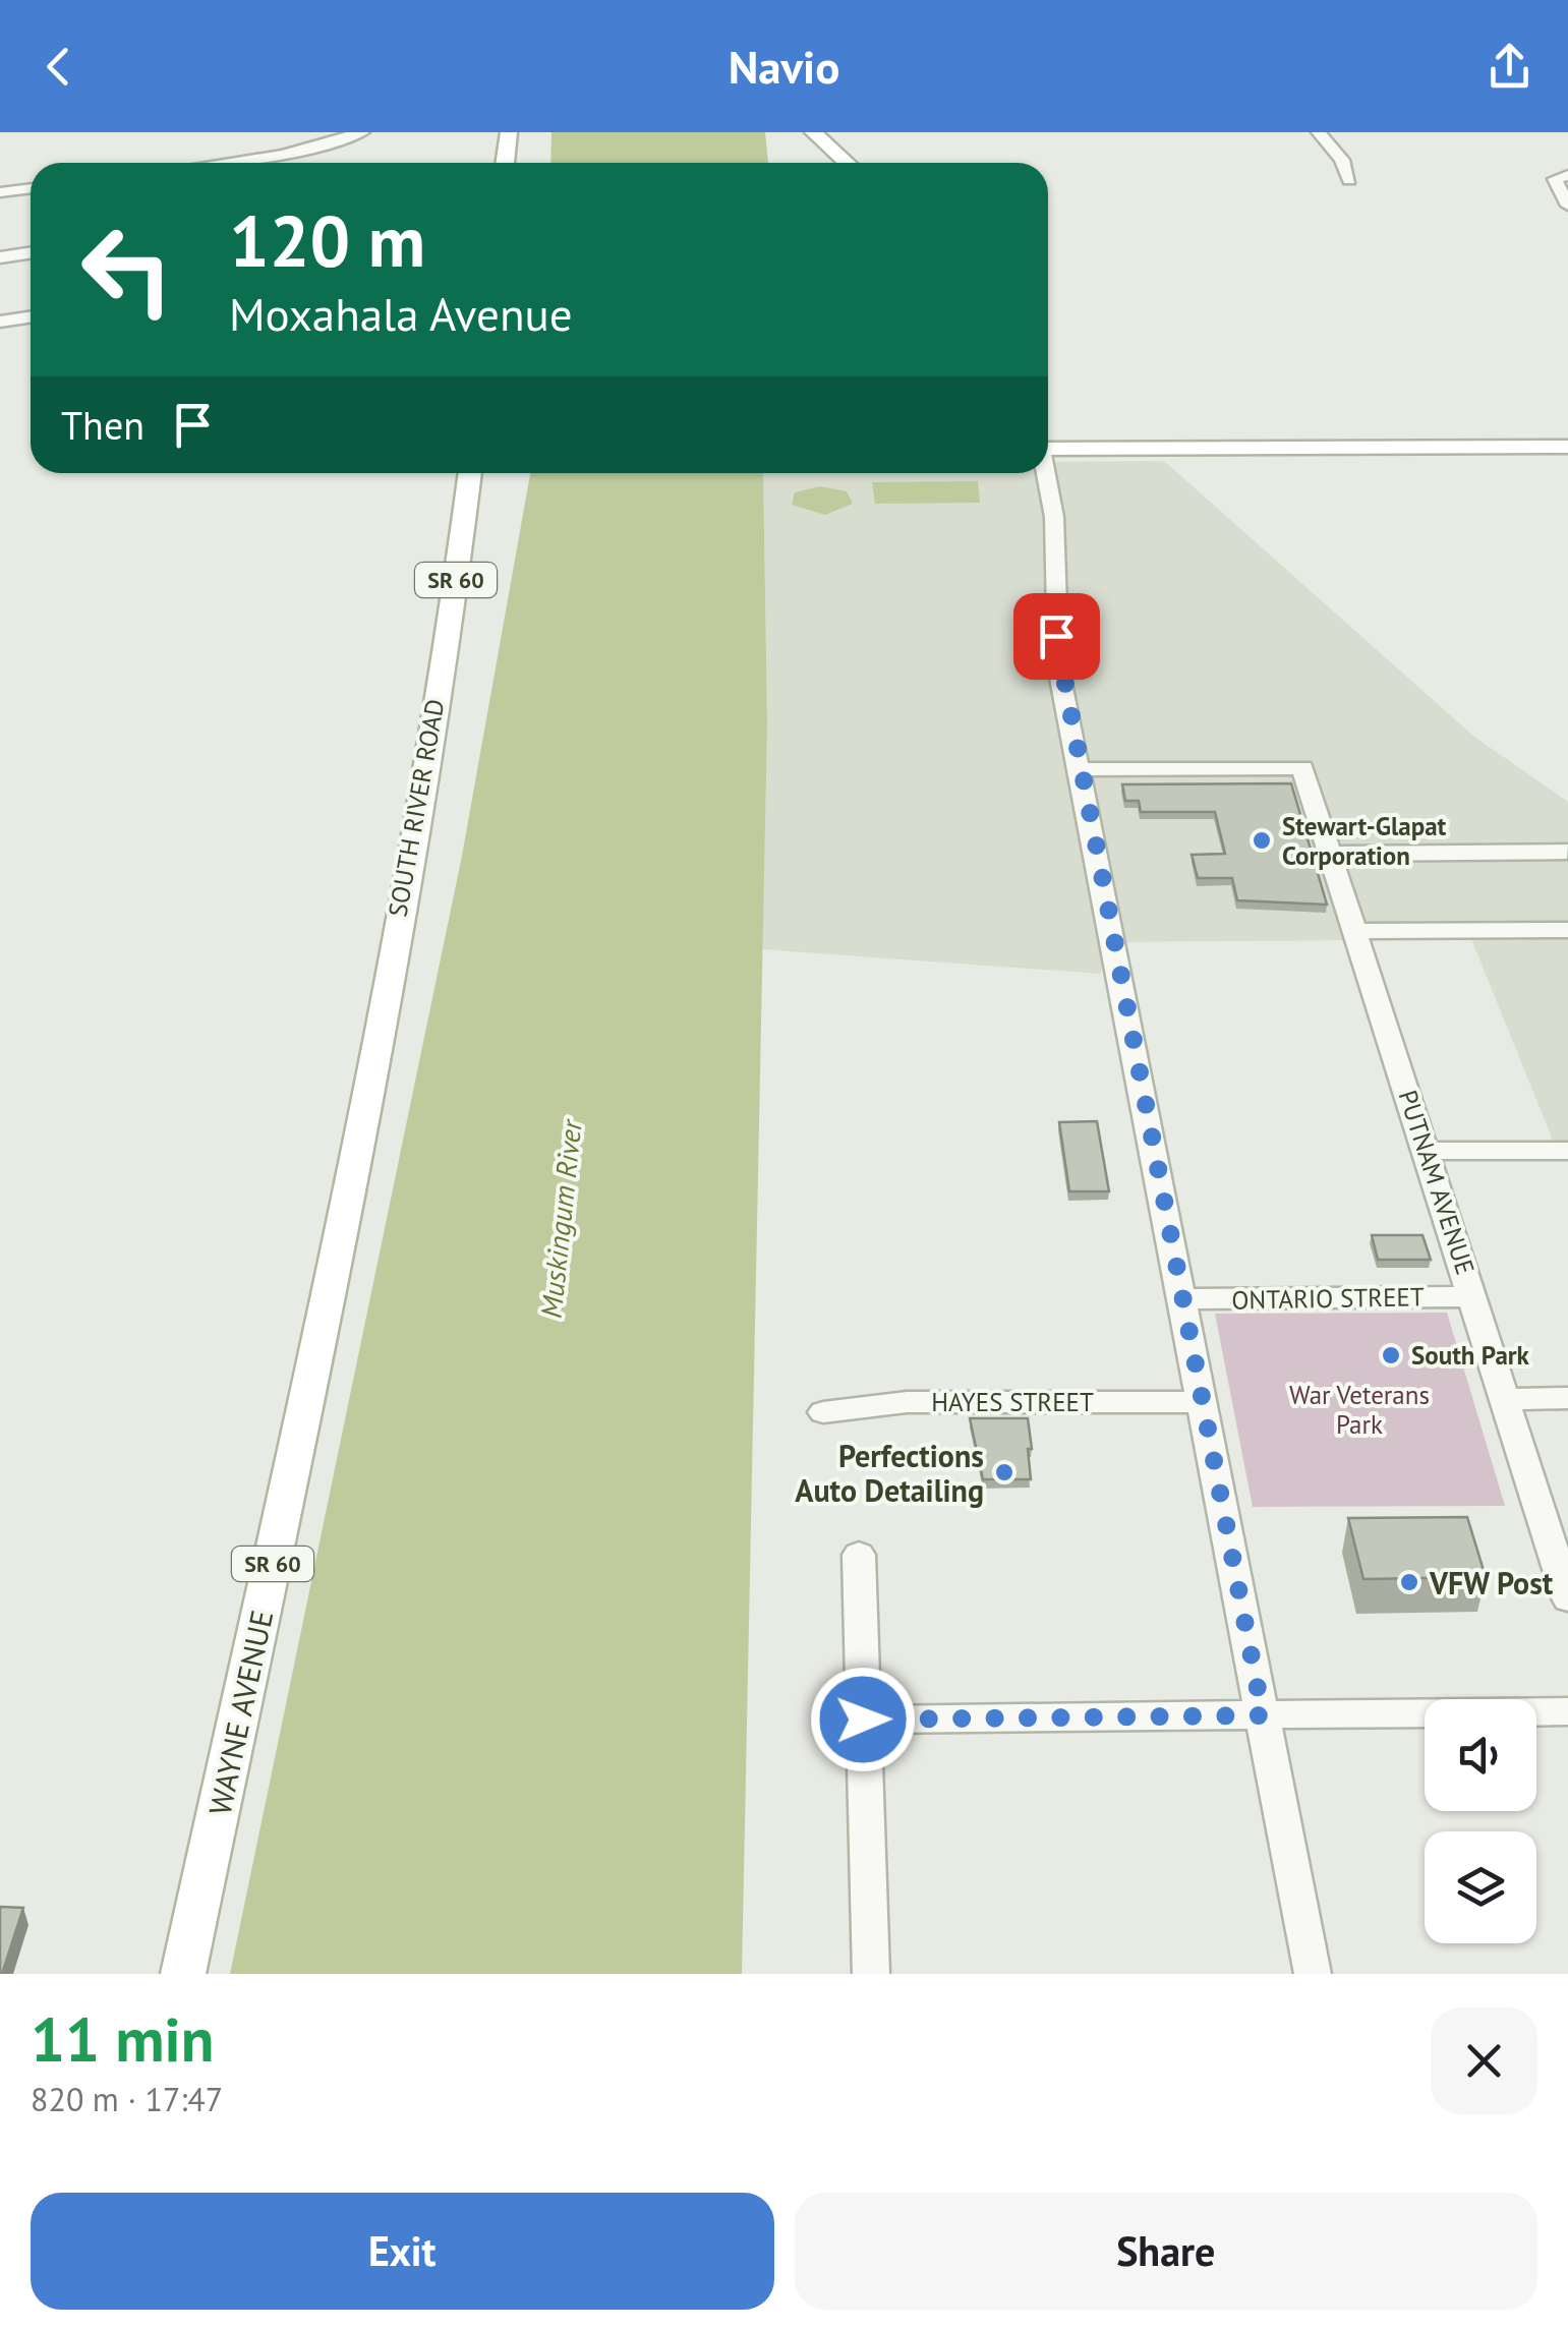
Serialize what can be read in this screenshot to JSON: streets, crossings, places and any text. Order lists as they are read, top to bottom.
{
  "streets": {
    "main road": ["SR 60", "SOUTH RIVER ROAD", "WAYNE AVENUE"],
    "street": ["PUTNAM AVENUE", "ONTARIO STREET", "HAYES STREET"]
  },
  "crossings": [
    ["SOUTH RIVER ROAD", "WAYNE AVENUE"],
    ["PUTNAM AVENUE", "ONTARIO STREET"]
  ],
  "water": ["Muskingum River"],
  "parks": ["War Veterans Park"],
  "places": [
    "Stewart-Glapat Corporation",
    "South Park",
    "Perfections Auto Detailing",
    "VFW Post"
  ],
  "page": {
    "header": "Navio",
    "turn": ["120 m", "Moxahala Avenue"],
    "then": "Then",
    "heading": ["11 min", "820 m · 17:47"],
    "buttons": ["Exit", "Share"]
  }
}
